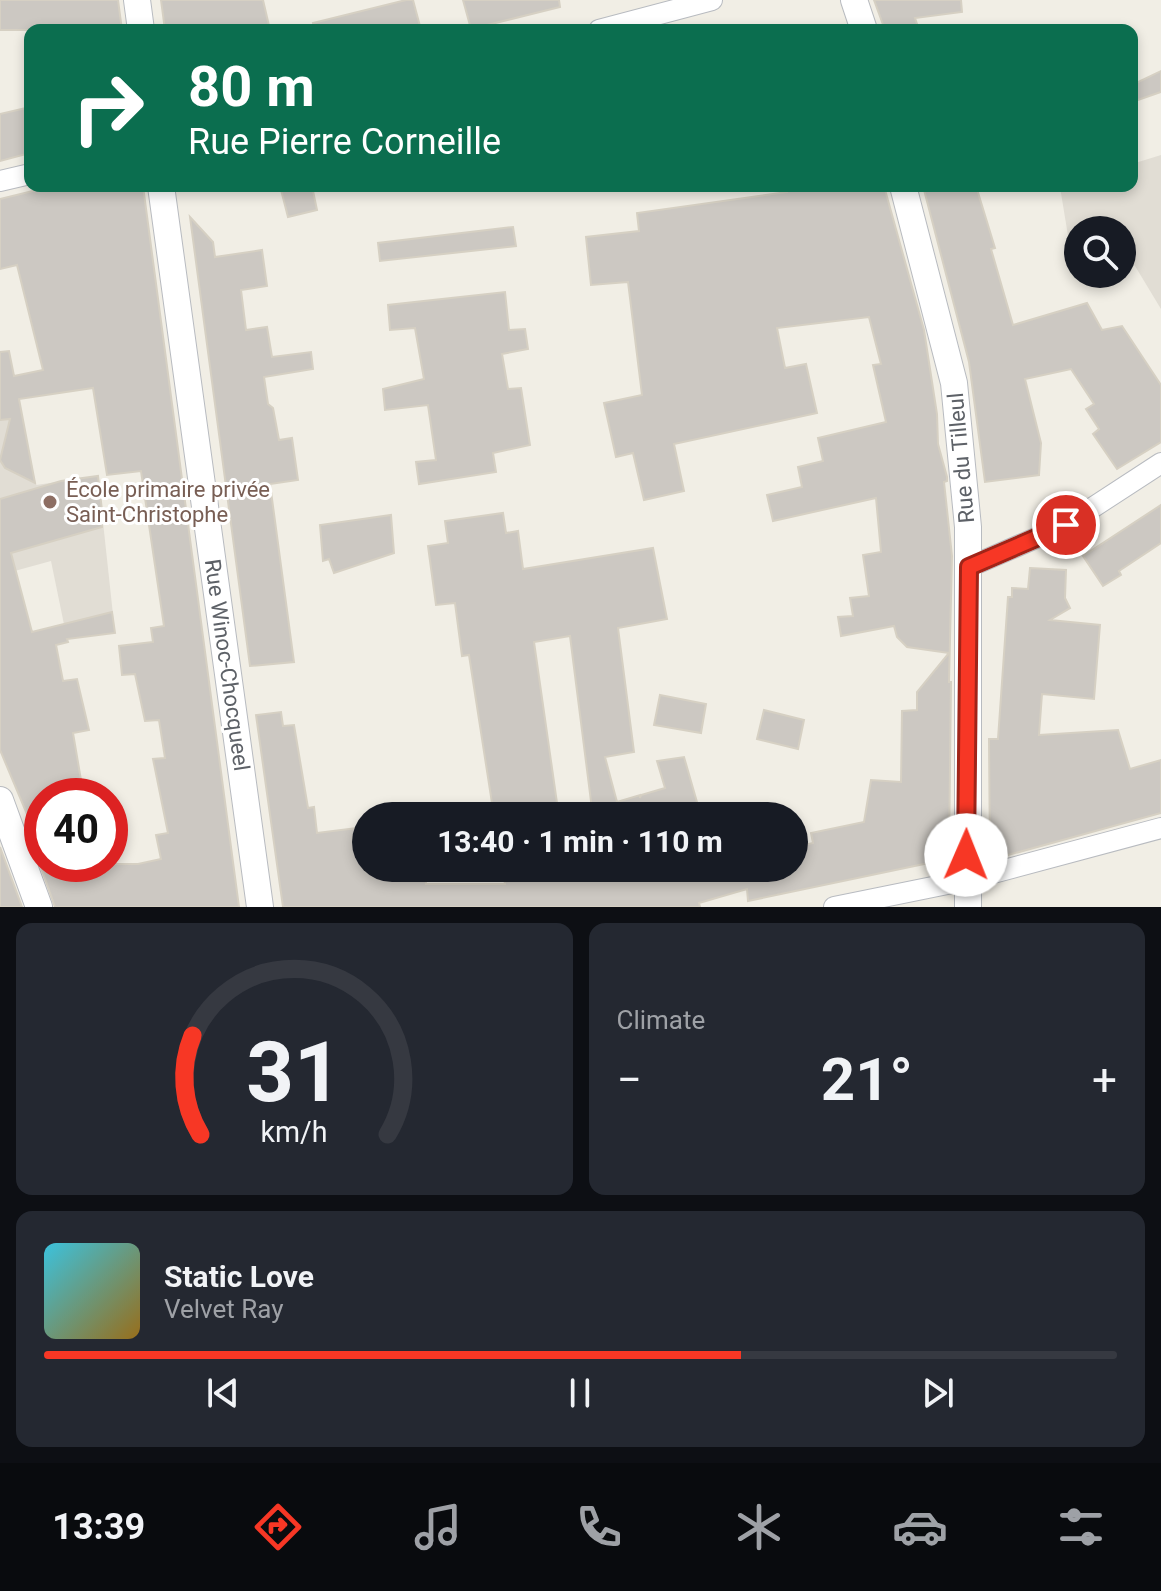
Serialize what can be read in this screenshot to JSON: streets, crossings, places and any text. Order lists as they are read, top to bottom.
{
  "streets": {
    "street": ["Rue du Tilleul", "Rue Winoc-Chocqueel"]
  },
  "places": ["École primaire privée Saint-Christophe"],
  "page": {
    "turn": ["80 m", "Rue Pierre Corneille"],
    "limit": "40",
    "trip": "13:40 · 1 min · 110 m",
    "tile": "Climate",
    "heat": ["−", "21°", "+"],
    "song": ["Static Love", "Velvet Ray"],
    "tabs": "13:39",
    "gauge": ["31", "km/h"]
  }
}
